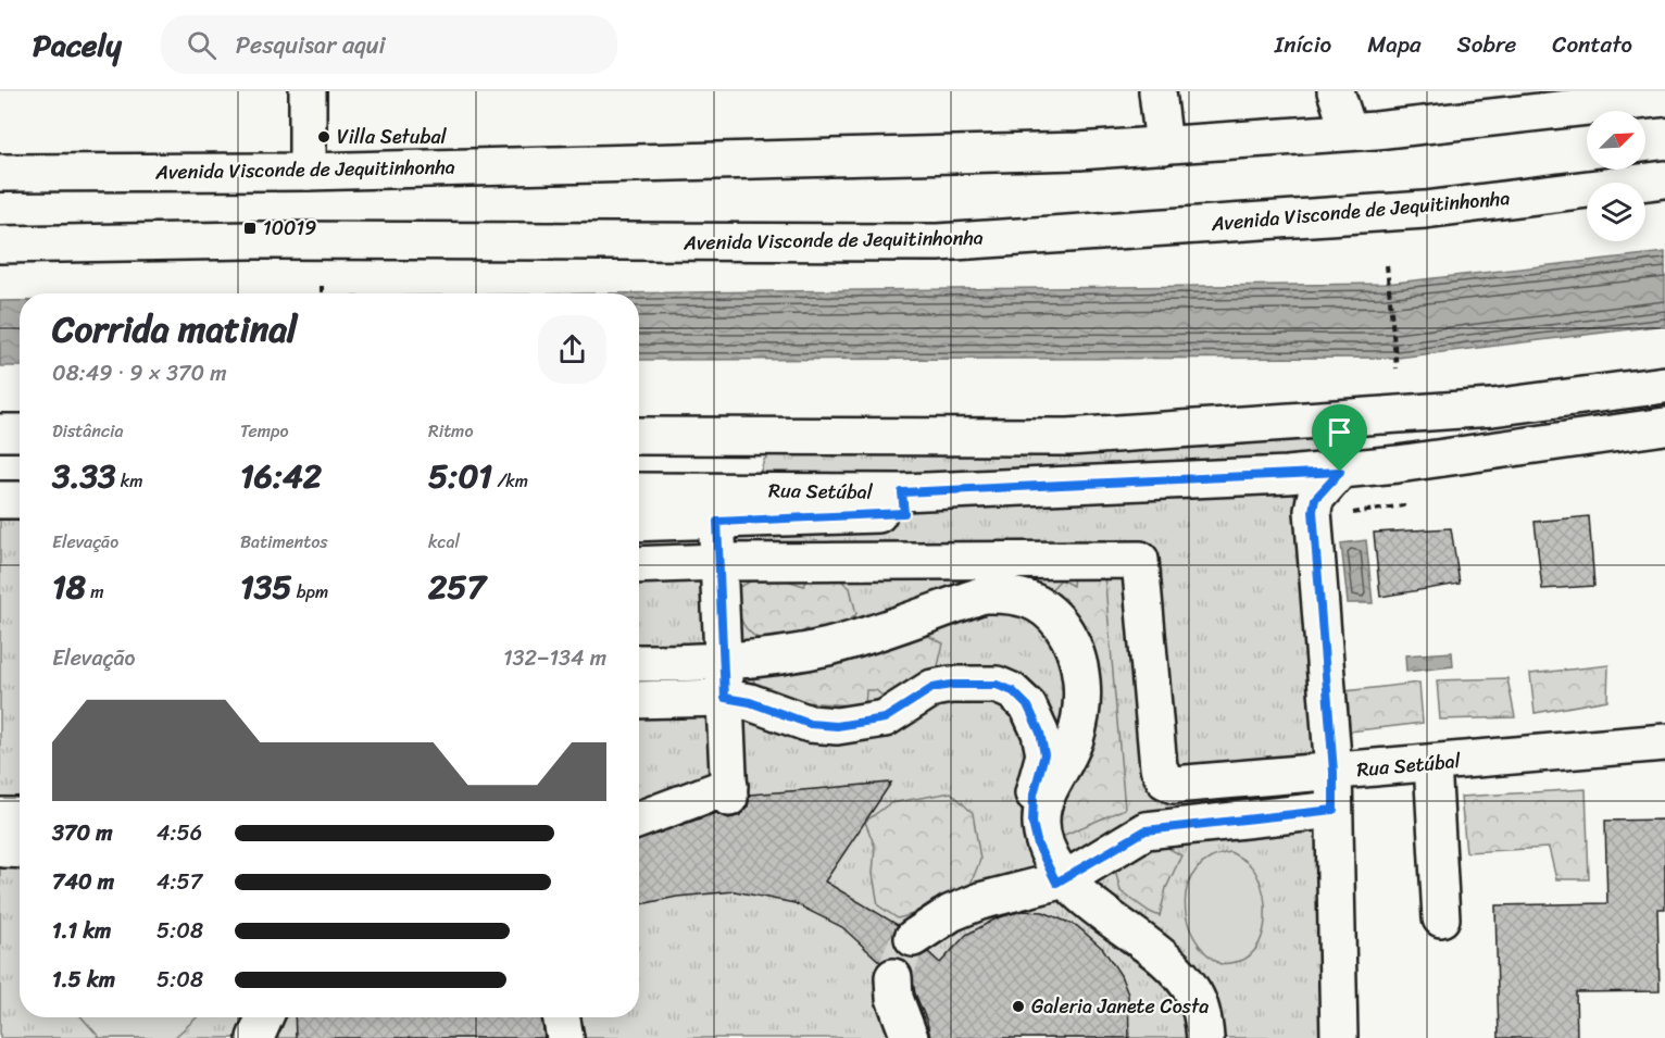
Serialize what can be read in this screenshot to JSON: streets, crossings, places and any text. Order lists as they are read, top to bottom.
{
  "streets": {
    "street": ["Avenida Visconde de Jequitinhonha", "Rua Setúbal"]
  },
  "places": {
    "other": ["Villa Setubal", "Galeria Janete Costa"],
    "transit": ["10019"]
  },
  "north": "top right",
  "page": {
    "header": "Pacely",
    "search": "Pesquisar aqui",
    "nav": [
      "Início",
      "Mapa",
      "Sobre",
      "Contato"
    ],
    "heading": ["Corrida matinal", "08:49 · 9 × 370 m"],
    "stats": [
      ["Distância", "3.33 km"],
      ["Tempo", "16:42"],
      ["Ritmo", "5:01 /km"],
      ["Elevação", "18 m"],
      ["Batimentos", "135 bpm"],
      ["kcal", "257"]
    ],
    "chart": ["Elevação", "132–134 m"],
    "list": [
      {
        "name": "370 m",
        "note": "4:56"
      },
      {
        "name": "740 m",
        "note": "4:57"
      },
      {
        "name": "1.1 km",
        "note": "5:08"
      },
      {
        "name": "1.5 km",
        "note": "5:08"
      }
    ]
  }
}
